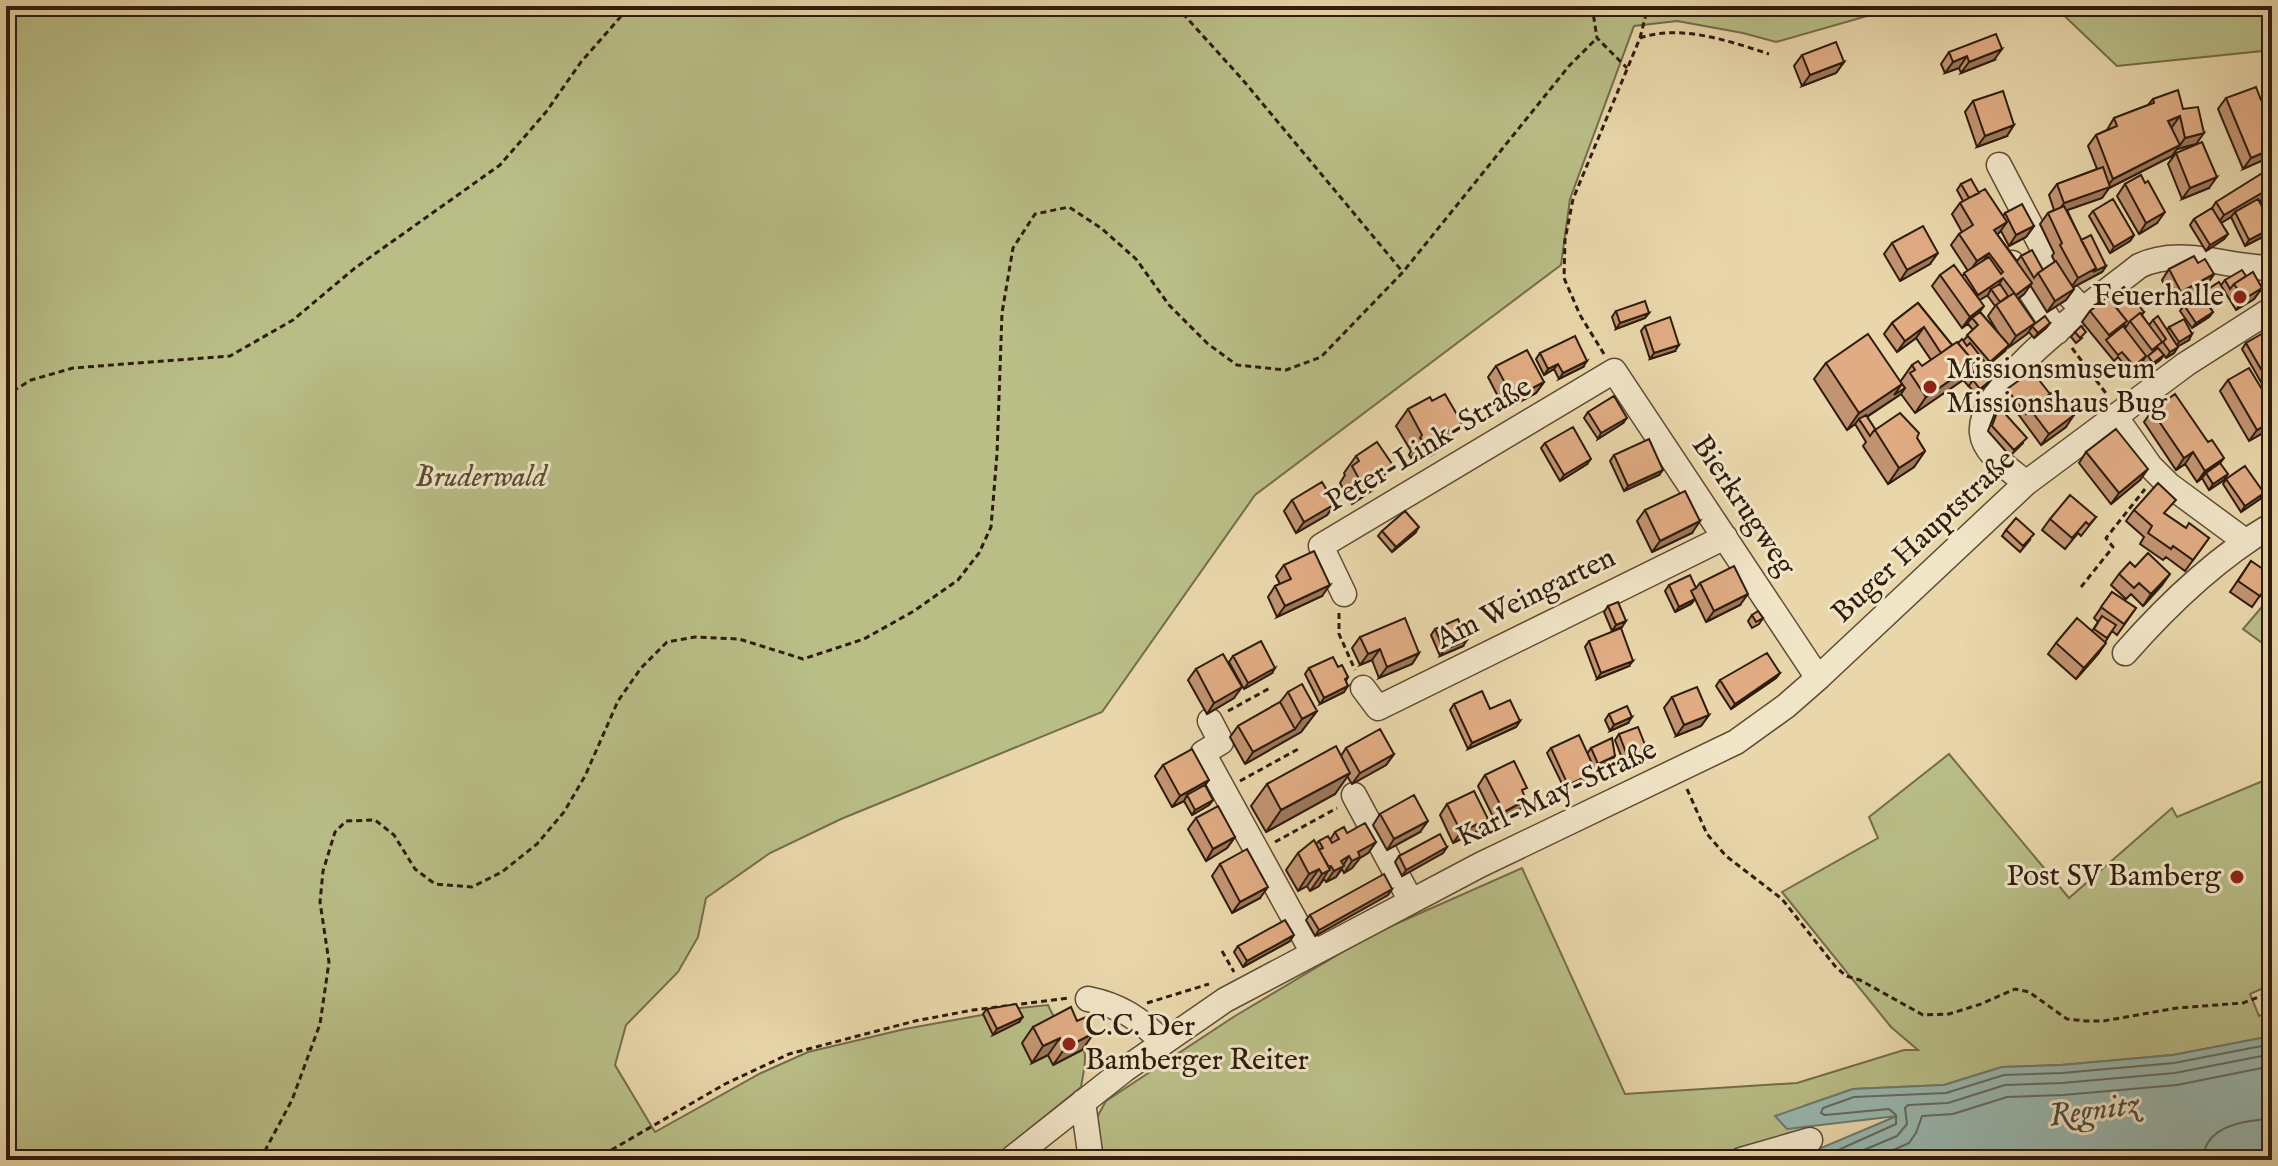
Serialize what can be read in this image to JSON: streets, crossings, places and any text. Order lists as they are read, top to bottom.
{
  "streets": {
    "street": [
      "Peter-Link-Straße",
      "Bierkrugweg",
      "Buger Hauptstraße",
      "Am Weingarten",
      "Karl-May-Straße"
    ]
  },
  "crossings": [
    ["Peter-Link-Straße", "Bierkrugweg"],
    ["Bierkrugweg", "Buger Hauptstraße"],
    ["Bierkrugweg", "Am Weingarten"],
    ["Bierkrugweg", "Karl-May-Straße"],
    ["Buger Hauptstraße", "Karl-May-Straße"]
  ],
  "water": ["Regnitz"],
  "parks": ["Bruderwald"],
  "places": [
    "Feuerhalle",
    "Missionsmuseum Missionshaus Bug",
    "Post SV Bamberg",
    "C.C. Der Bamberger Reiter"
  ]
}
